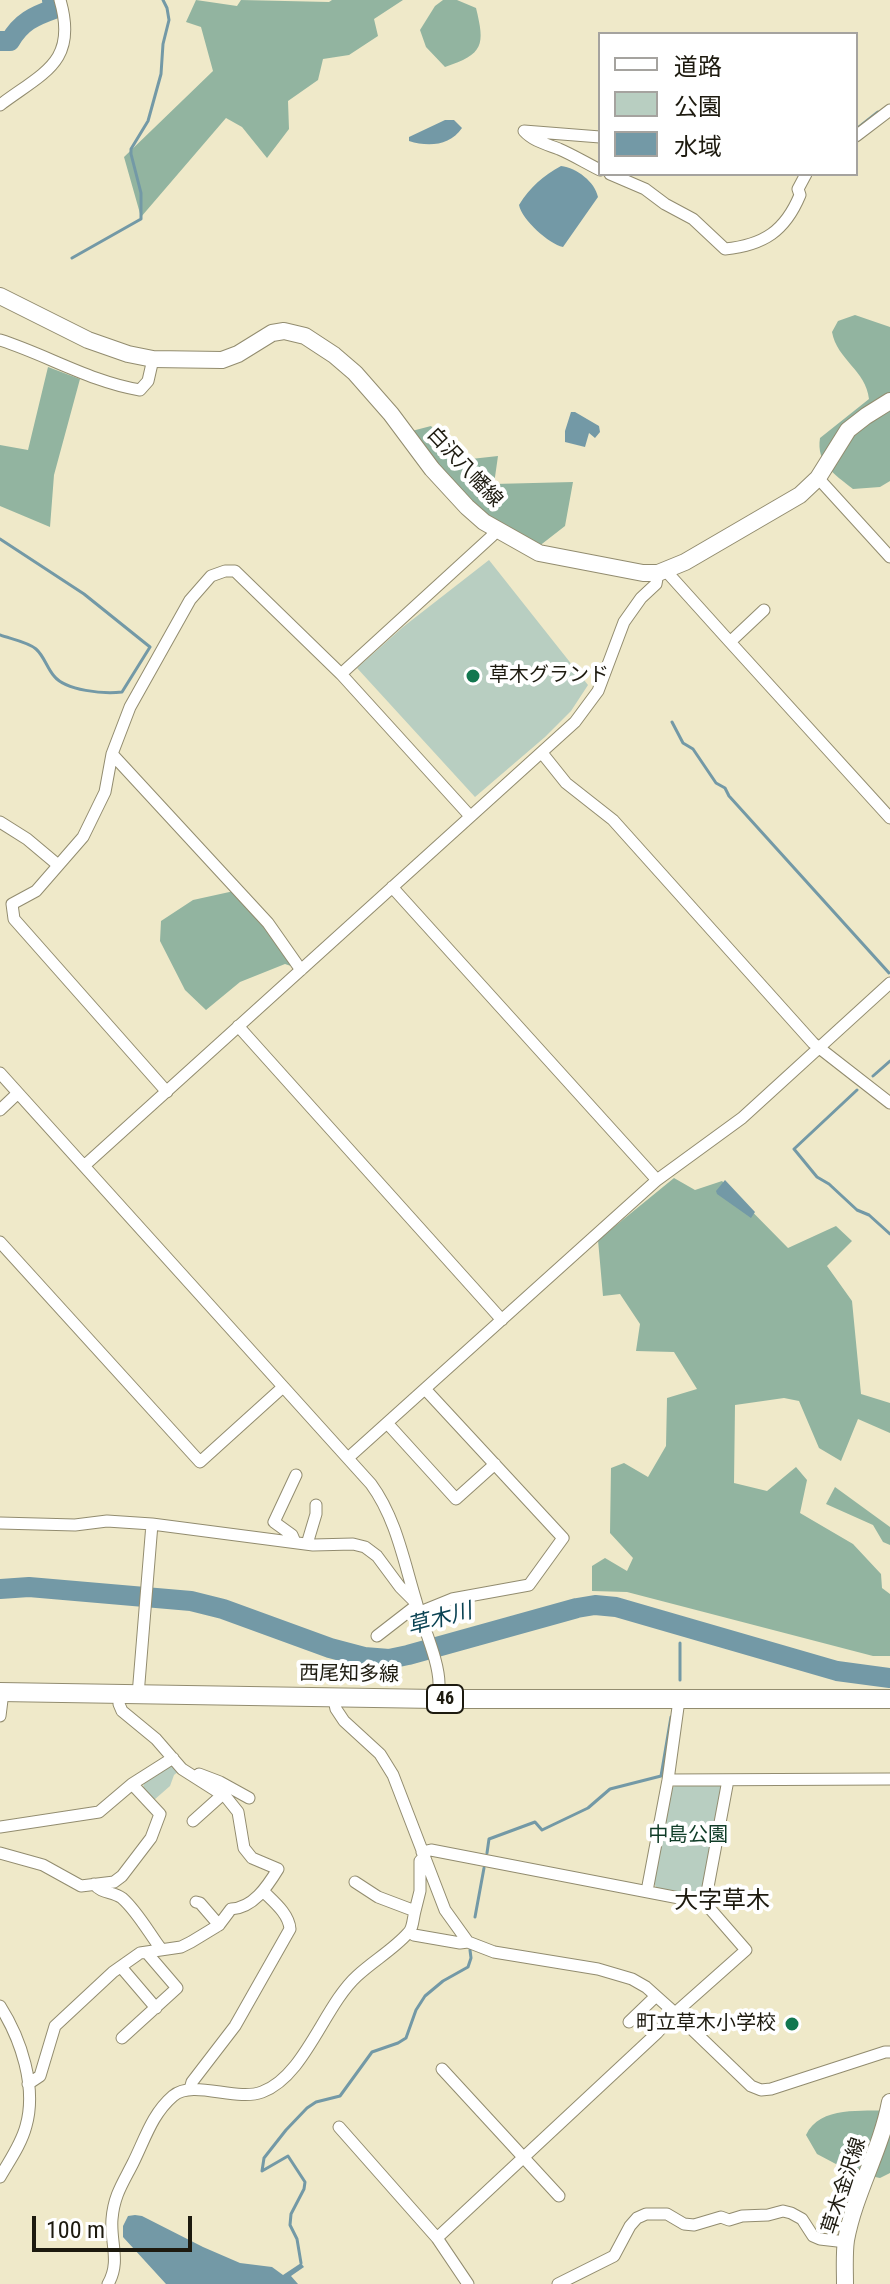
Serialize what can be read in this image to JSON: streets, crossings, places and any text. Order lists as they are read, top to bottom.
{
  "streets": {
    "main road": [
      "白沢八幡線",
      "西尾知多線",
      "46",
      "草木金沢線"
    ]
  },
  "districts": ["大字草木"],
  "water": ["草木川"],
  "parks": ["中島公園"],
  "places": ["草木グランド", "町立草木小学校"],
  "legend": ["道路", "公園", "水域"],
  "scale_bar": "100 m"
}
